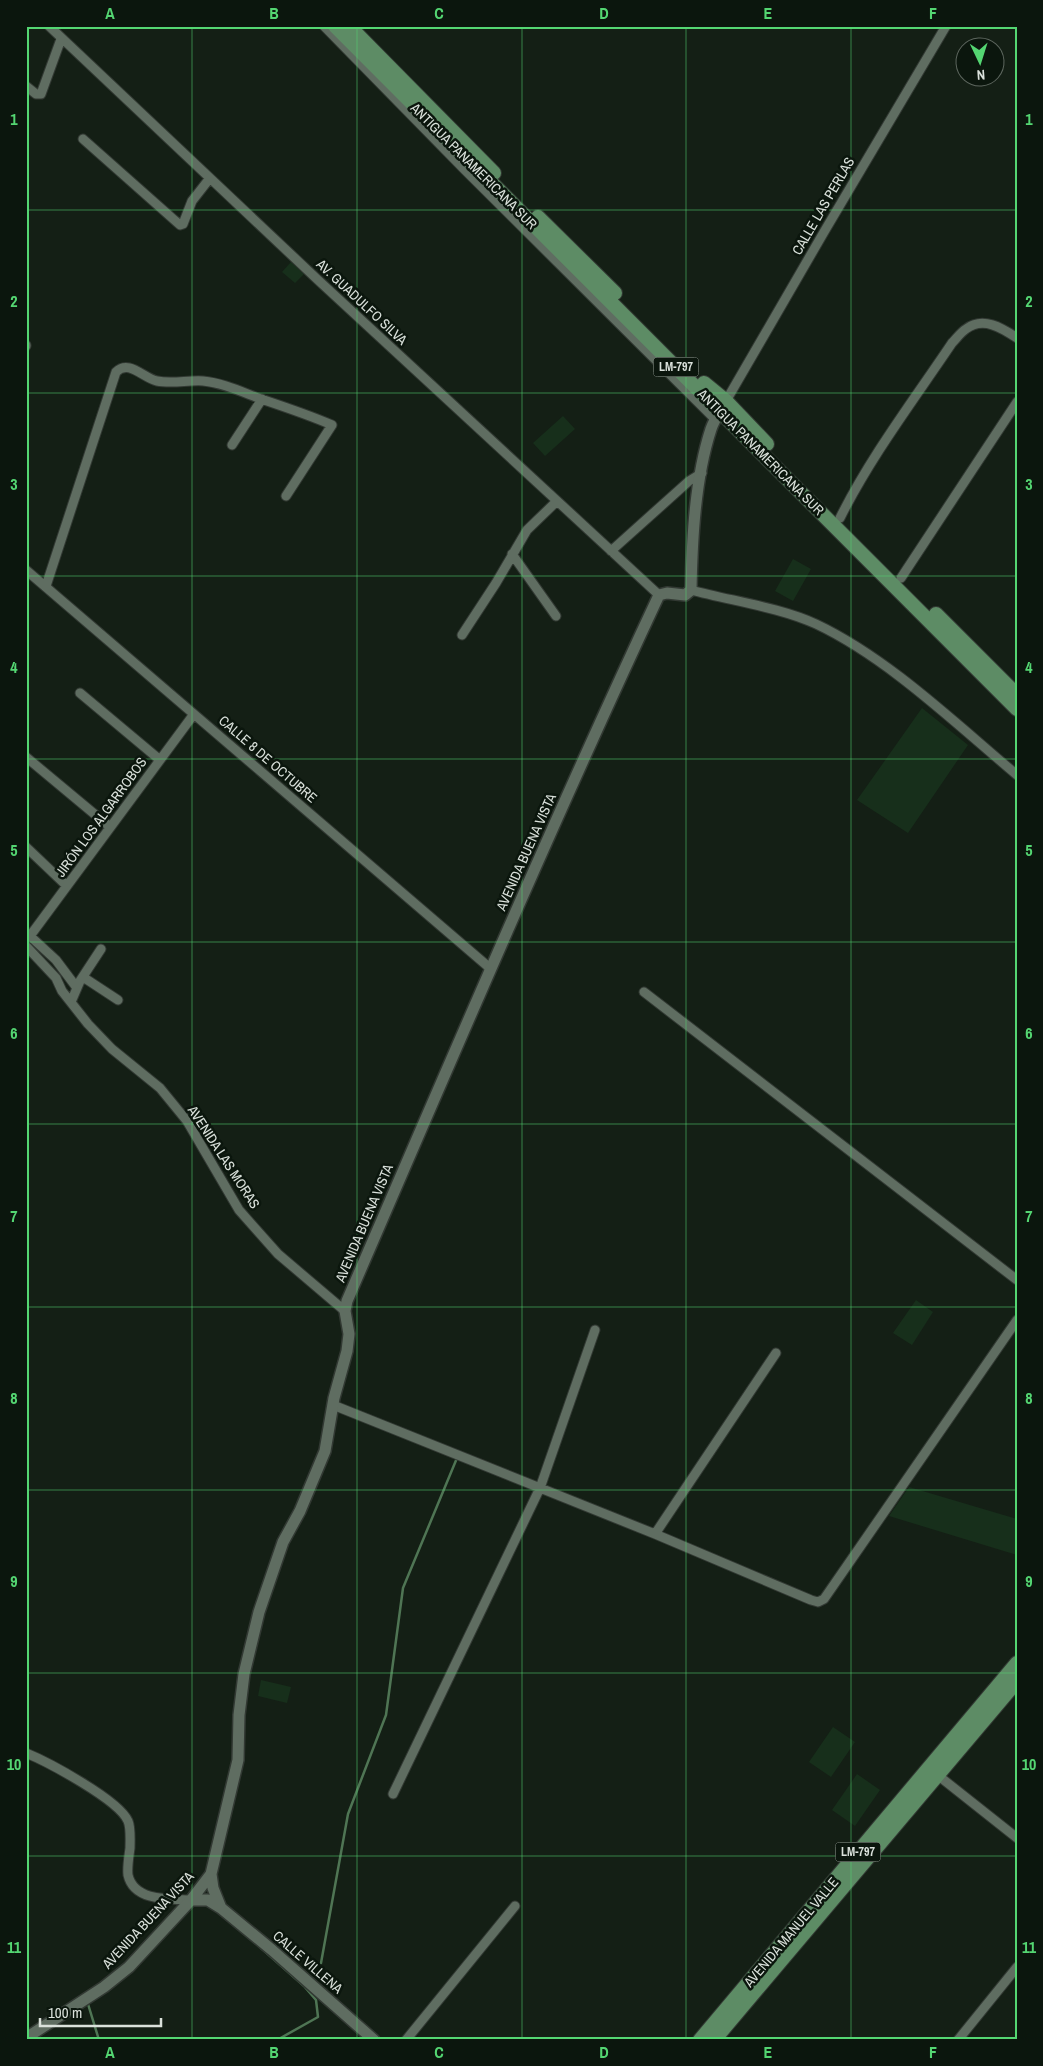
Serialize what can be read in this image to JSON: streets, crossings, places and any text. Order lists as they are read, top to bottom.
{
  "streets": {
    "main road": ["ANTIGUA PANAMERICANA SUR", "LM-797", "AVENIDA MANUEL VALLE"],
    "street": [
      "CALLE LAS PERLAS",
      "AV. GUADULFO SILVA",
      "CALLE 8 DE OCTUBRE",
      "JIRÓN LOS ALGARROBOS",
      "AVENIDA BUENA VISTA",
      "AVENIDA LAS MORAS",
      "CALLE VILLENA"
    ]
  },
  "crossings": [
    ["ANTIGUA PANAMERICANA SUR", "CALLE LAS PERLAS"],
    ["AV. GUADULFO SILVA", "AVENIDA BUENA VISTA"],
    ["CALLE 8 DE OCTUBRE", "JIRÓN LOS ALGARROBOS"],
    ["CALLE 8 DE OCTUBRE", "AVENIDA BUENA VISTA"],
    ["AVENIDA BUENA VISTA", "AVENIDA LAS MORAS"]
  ],
  "scale_bar": "100 m",
  "north": "bottom",
  "grid": {
    "columns": [
      "A",
      "B",
      "C",
      "D",
      "E",
      "F"
    ],
    "rows": [
      "1",
      "2",
      "3",
      "4",
      "5",
      "6",
      "7",
      "8",
      "9",
      "10",
      "11"
    ]
  }
}
